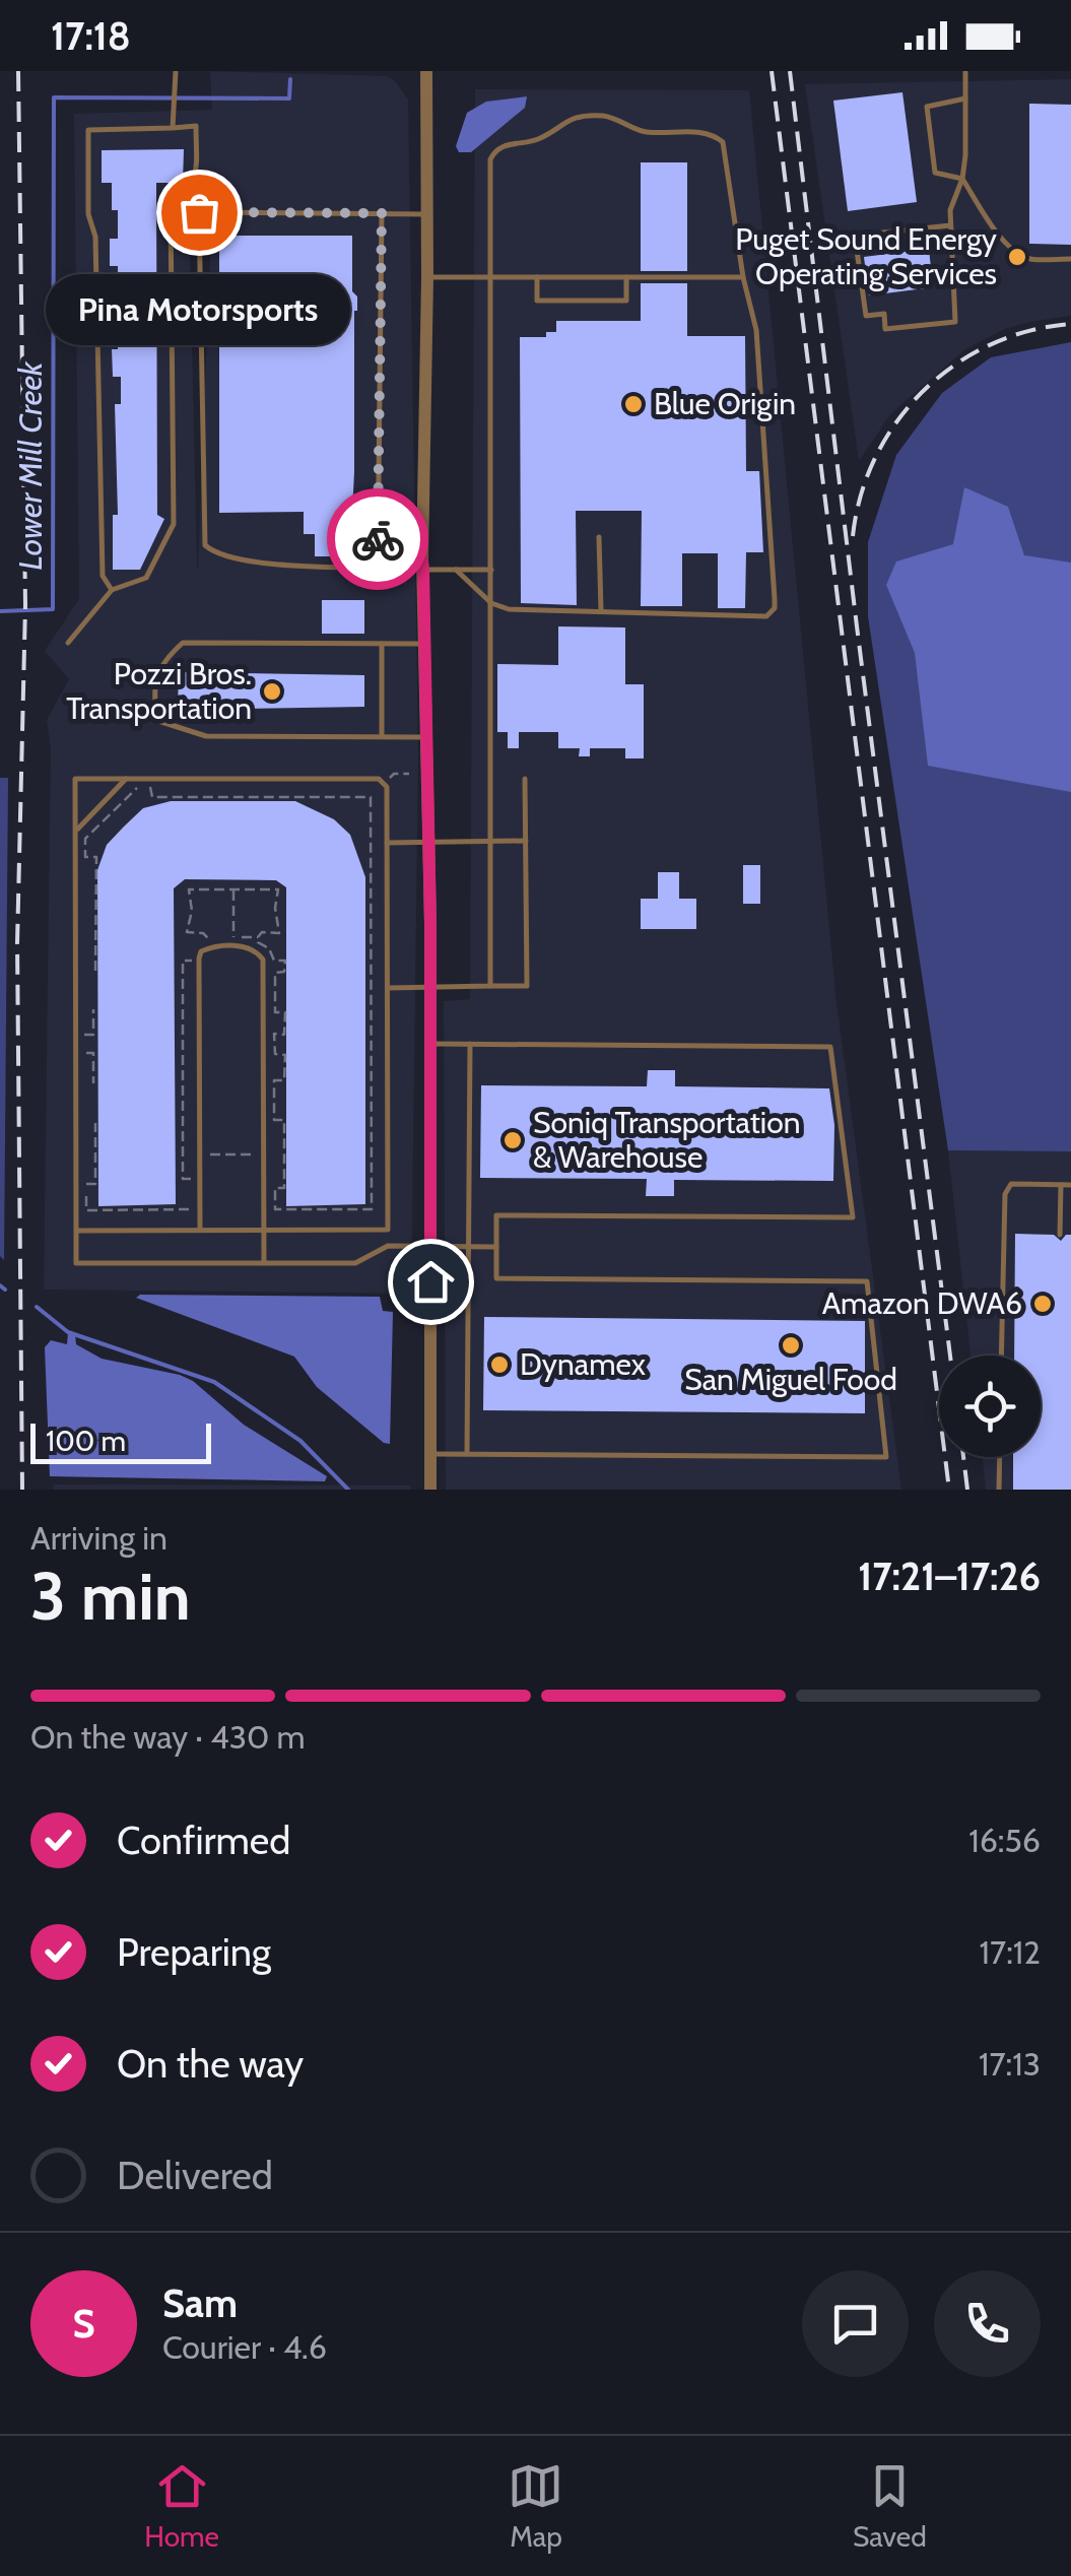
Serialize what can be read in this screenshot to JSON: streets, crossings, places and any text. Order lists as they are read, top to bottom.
{
  "water": ["Lower Mill Creek"],
  "places": [
    "Pina Motorsports",
    "Puget Sound Energy Operating Services",
    "Blue Origin",
    "Pozzi Bros. Transportation",
    "Soniq Transportation & Warehouse",
    "Amazon DWA6",
    "San Miguel Food",
    "Dynamex"
  ],
  "scale_bar": "100 m",
  "page": {
    "status": "17:18",
    "bubble": "Pina Motorsports",
    "scale": "100 m",
    "heading": ["3 min", "Arriving in", "17:21–17:26"],
    "panel": ["Sam", "Courier · 4.6"],
    "bar": "On the way · 430 m",
    "list": [
      ["Confirmed", "16:56"],
      ["Preparing", "17:12"],
      ["On the way", "17:13"],
      "Delivered"
    ],
    "round": "S",
    "tabs": ["Home", "Map", "Saved"]
  }
}
